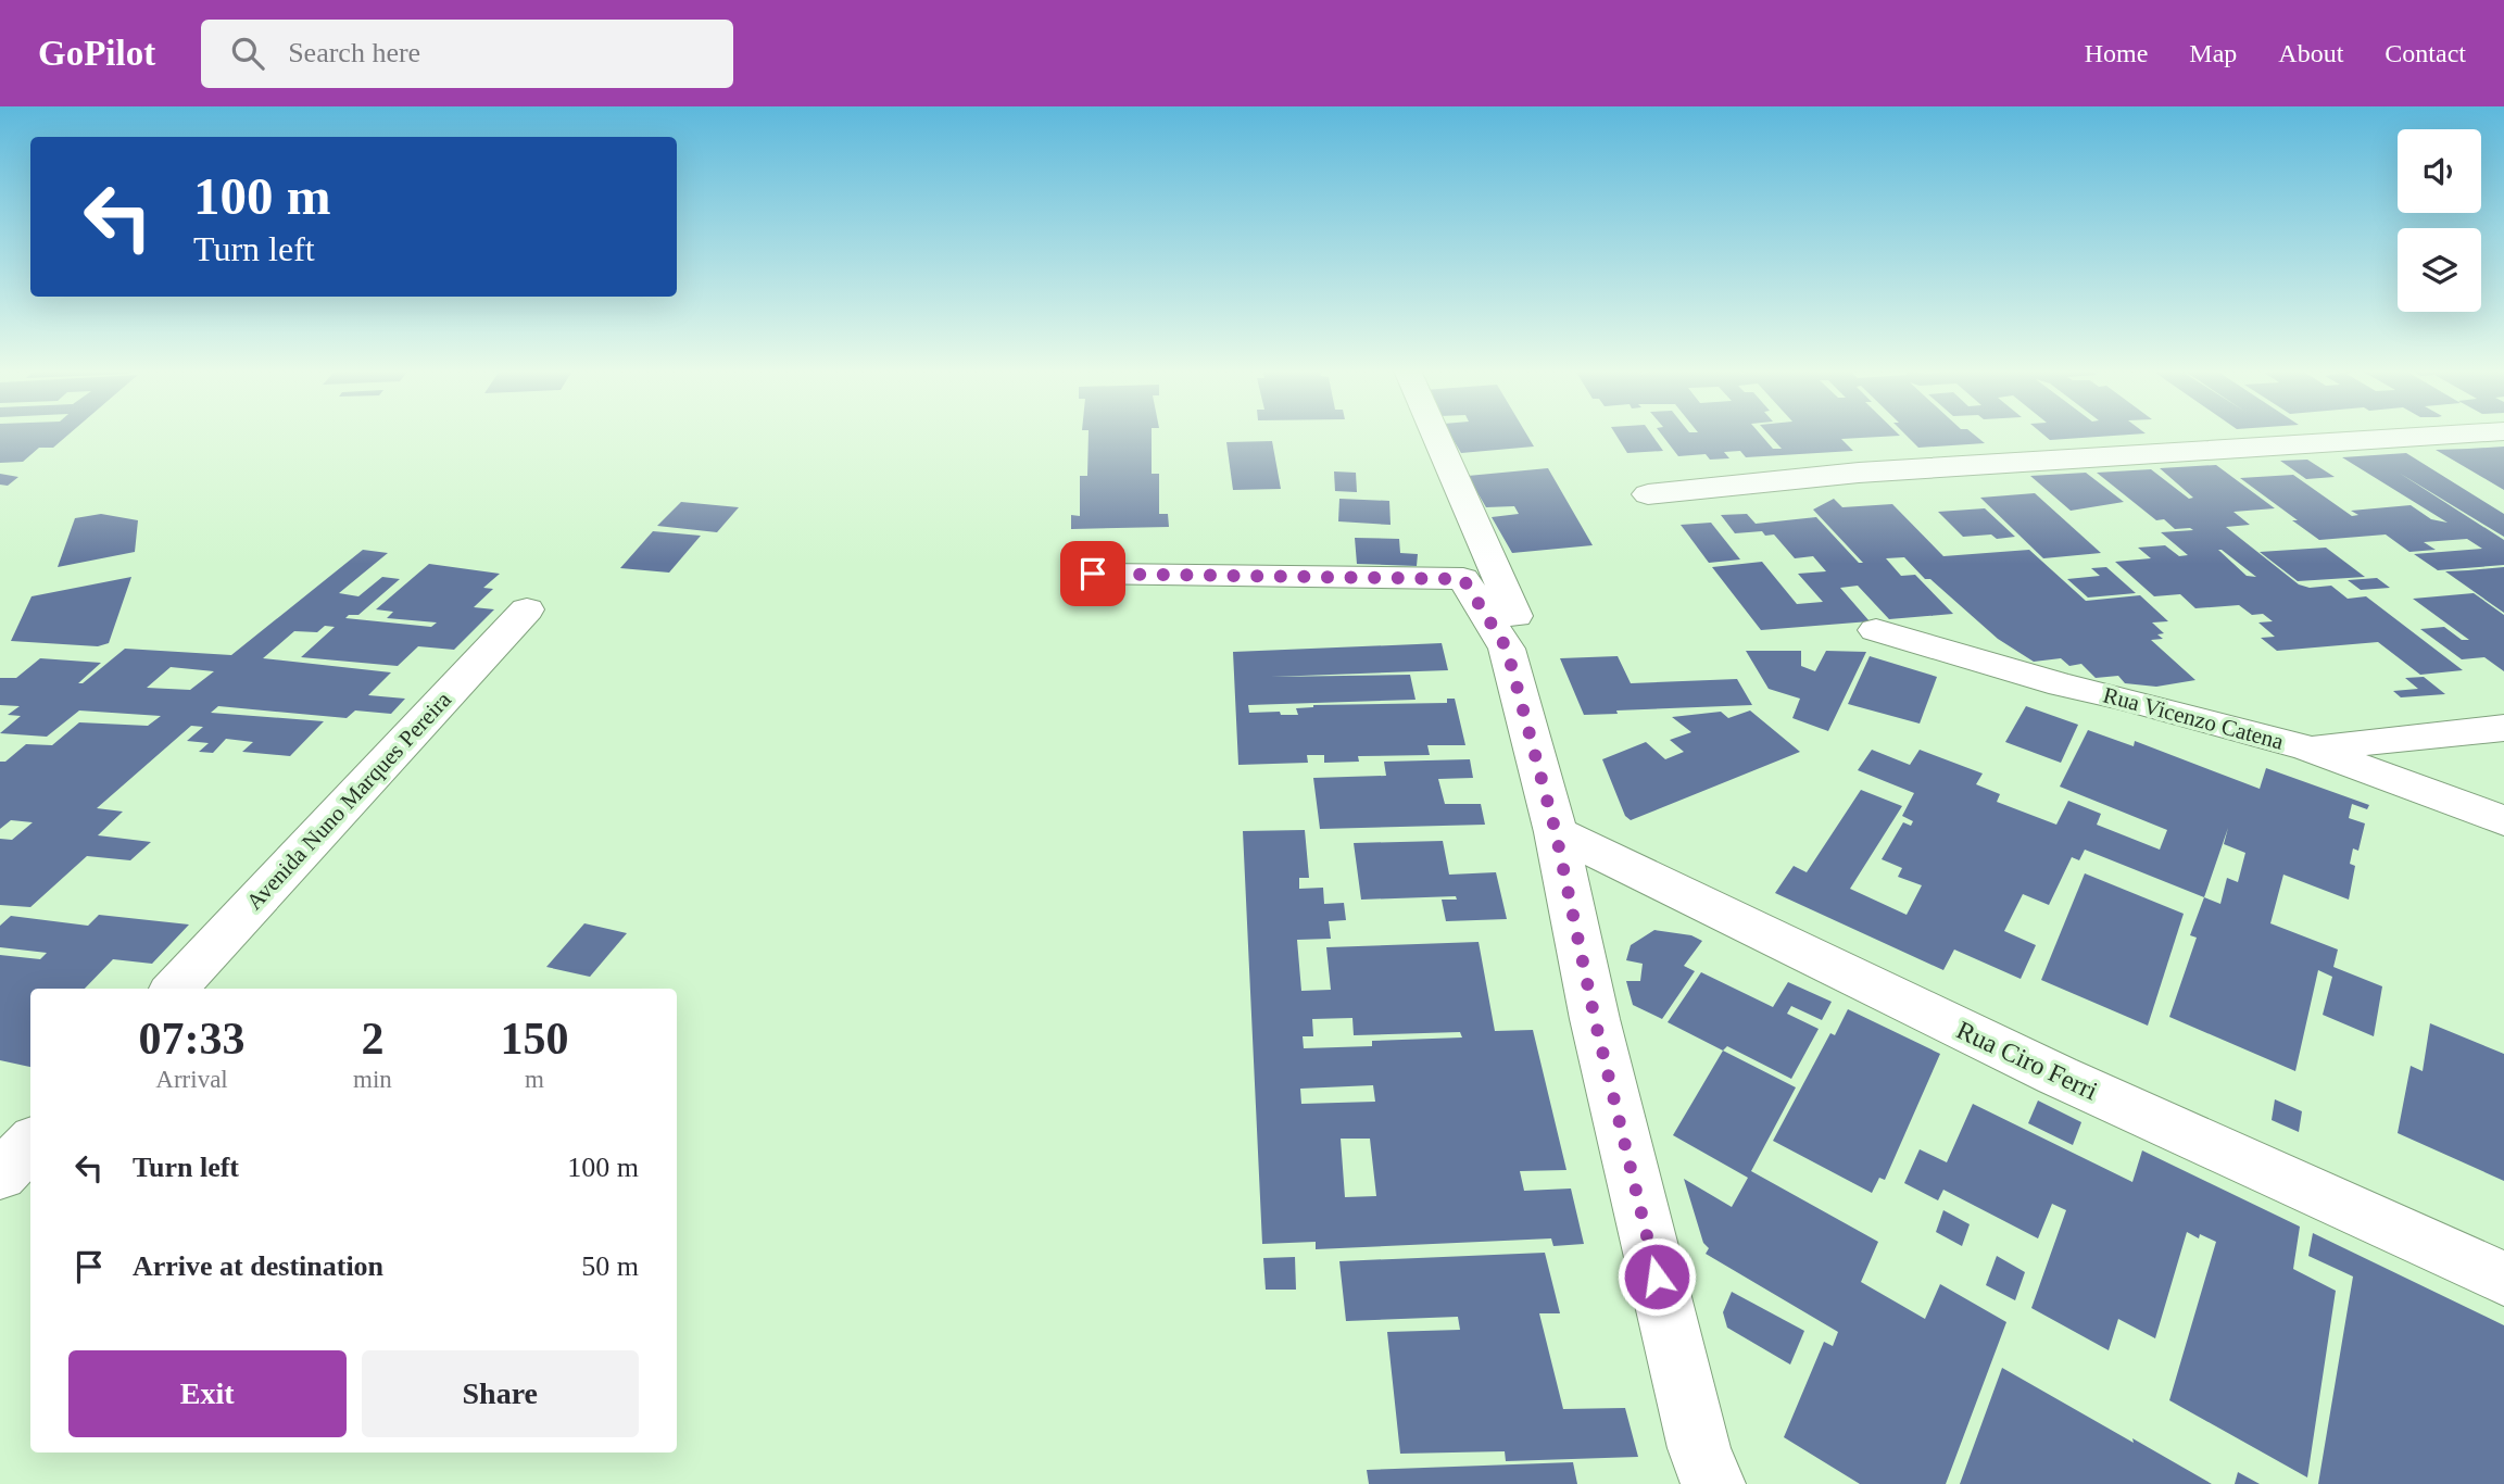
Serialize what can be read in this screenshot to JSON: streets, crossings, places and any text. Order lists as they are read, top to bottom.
{
  "streets": {
    "street": ["Rua Vicenzo Catena", "Avenida Nuno Marques Pereira", "Rua Ciro Ferri"]
  },
  "page": {
    "header": "GoPilot",
    "search": "Search here",
    "nav": [
      "Home",
      "Map",
      "About",
      "Contact"
    ],
    "turn": ["100 m", "Turn left"],
    "eta": [
      "07:33",
      "Arrival",
      "2",
      "min",
      "150",
      "m"
    ],
    "list": [
      {
        "name": "Turn left",
        "value": "100 m"
      },
      {
        "name": "Arrive at destination",
        "value": "50 m"
      }
    ],
    "buttons": ["Exit", "Share"]
  }
}
